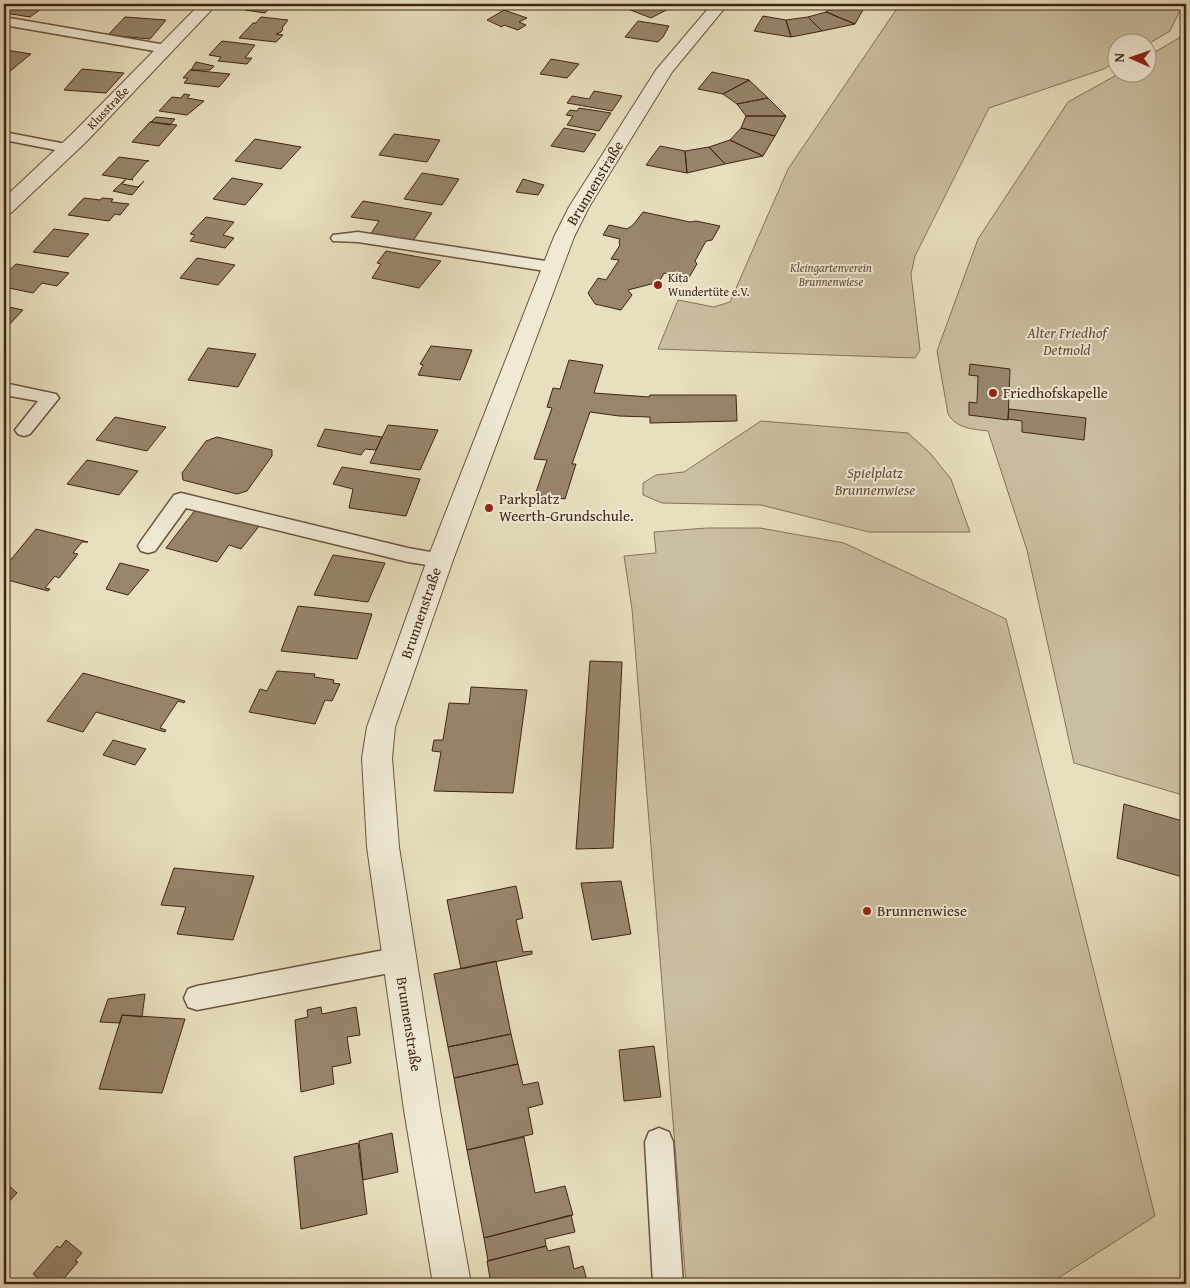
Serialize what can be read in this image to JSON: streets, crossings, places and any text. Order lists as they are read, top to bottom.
{
  "streets": {
    "street": ["Klusstraße", "Brunnenstraße"]
  },
  "parks": ["Kleingartenverein Brunnenwiese", "Alter Friedhof Detmold", "Spielplatz Brunnenwiese"],
  "places": [
    "Kita Wundertüte e.V.",
    "Friedhofskapelle",
    "Parkplatz Weerth-Grundschule.",
    "Brunnenwiese"
  ],
  "north": "left"
}
